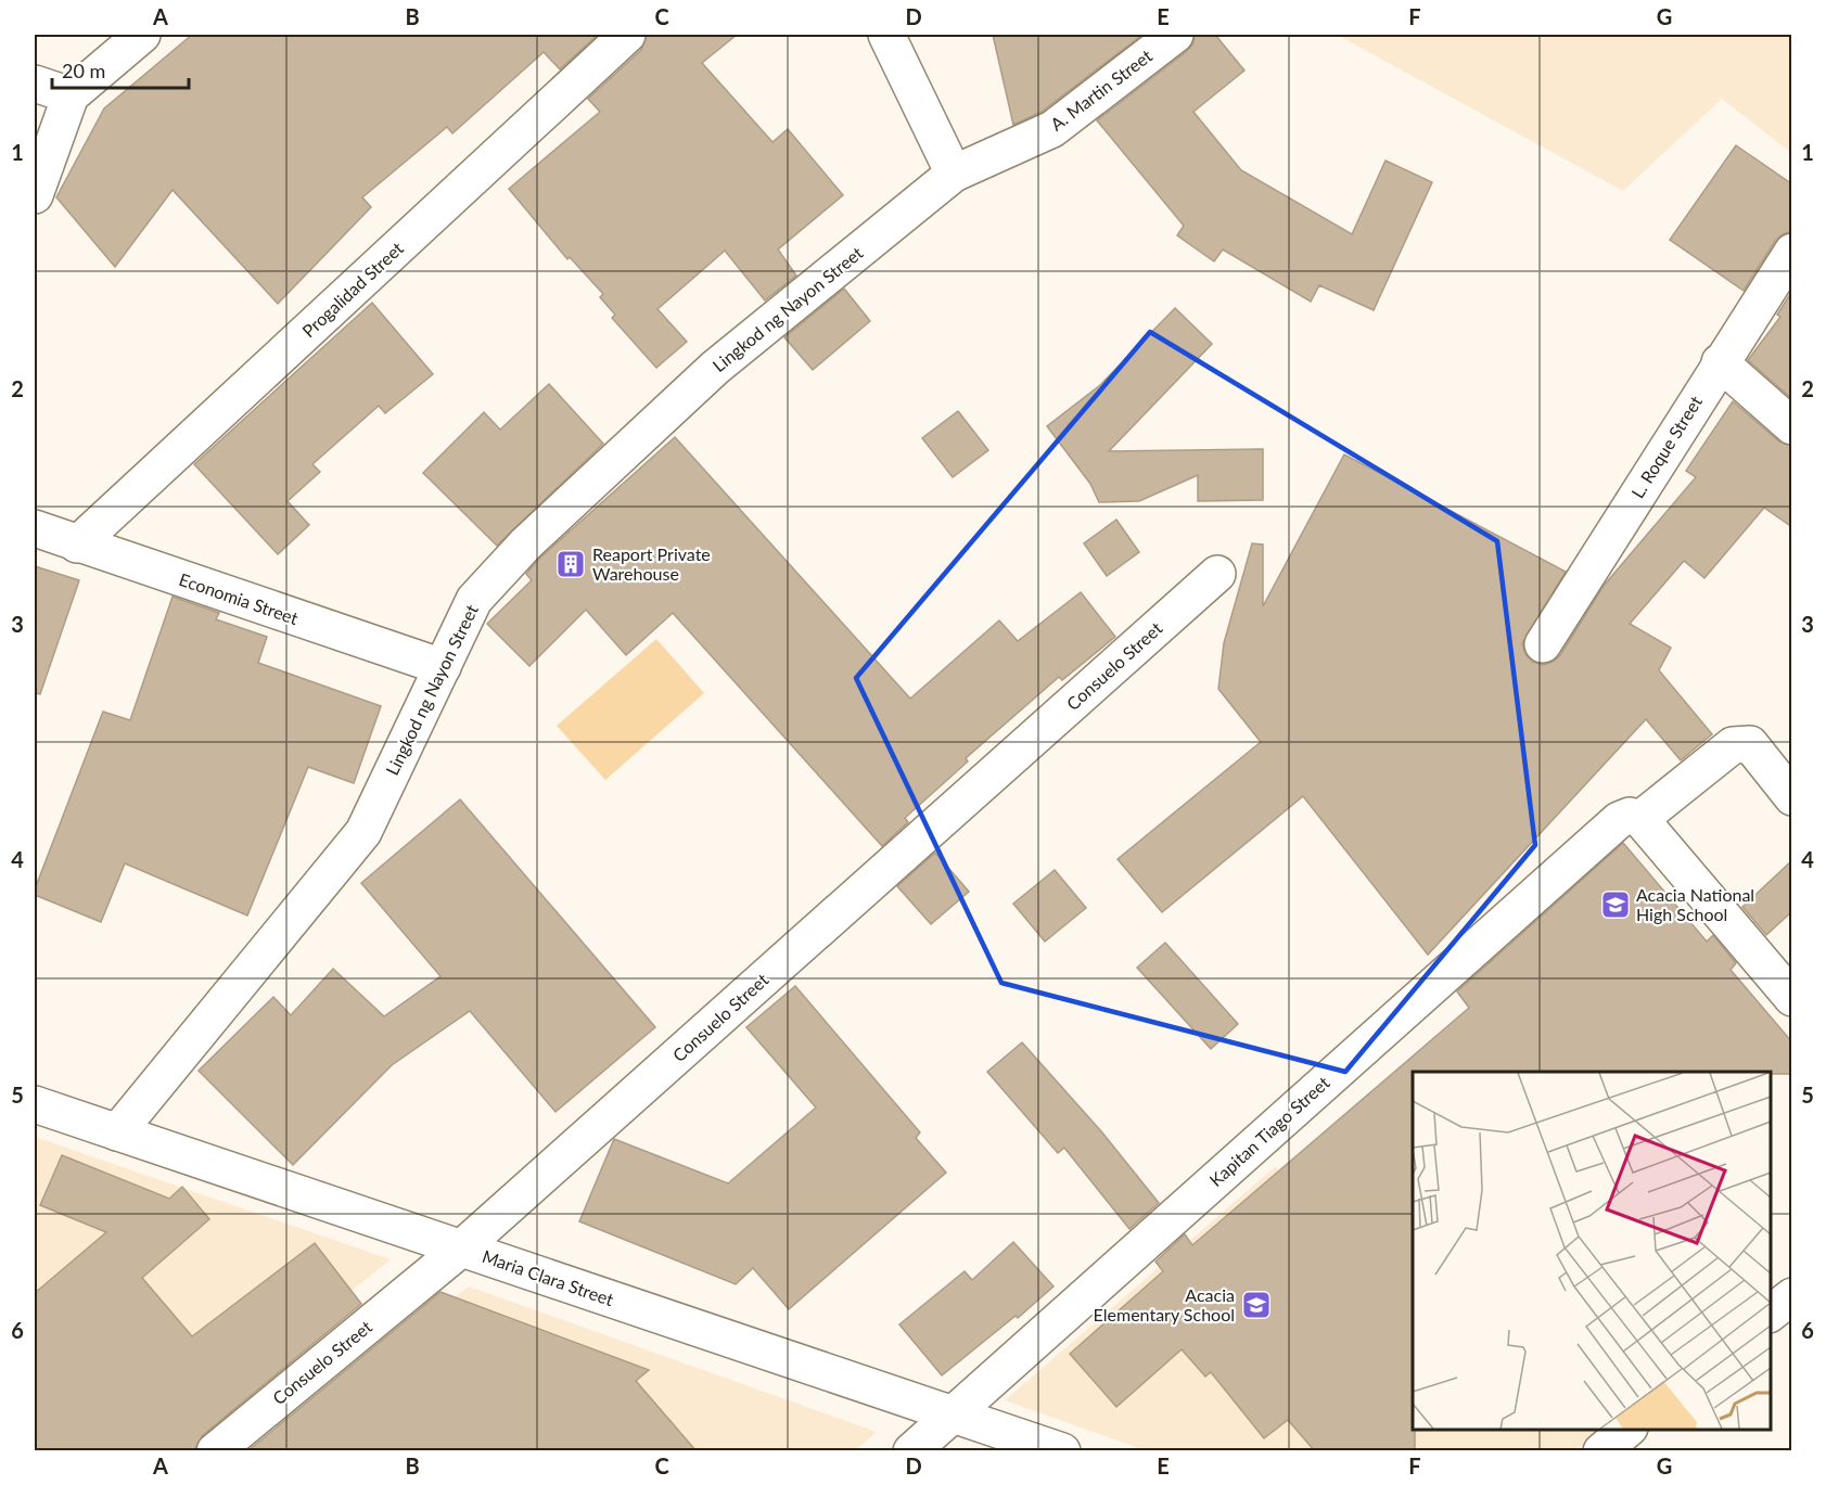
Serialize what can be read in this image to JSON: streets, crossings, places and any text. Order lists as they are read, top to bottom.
{
  "streets": {
    "street": [
      "A. Martin Street",
      "Progalidad Street",
      "Lingkod ng Nayon Street",
      "L. Roque Street",
      "Economia Street",
      "Consuelo Street",
      "Kapitan Tiago Street",
      "Maria Clara Street"
    ]
  },
  "crossings": [
    ["A. Martin Street", "Lingkod ng Nayon Street"],
    ["Progalidad Street", "Economia Street"],
    ["Lingkod ng Nayon Street", "Economia Street"],
    ["Lingkod ng Nayon Street", "Maria Clara Street"],
    ["Consuelo Street", "Maria Clara Street"],
    ["Kapitan Tiago Street", "Maria Clara Street"]
  ],
  "places": {
    "building": ["Reaport Private Warehouse"],
    "school or university": ["Acacia National High School", "Acacia Elementary School"]
  },
  "scale_bar": "20 m",
  "grid": {
    "columns": [
      "A",
      "B",
      "C",
      "D",
      "E",
      "F",
      "G"
    ],
    "rows": [
      "1",
      "2",
      "3",
      "4",
      "5",
      "6"
    ]
  }
}
